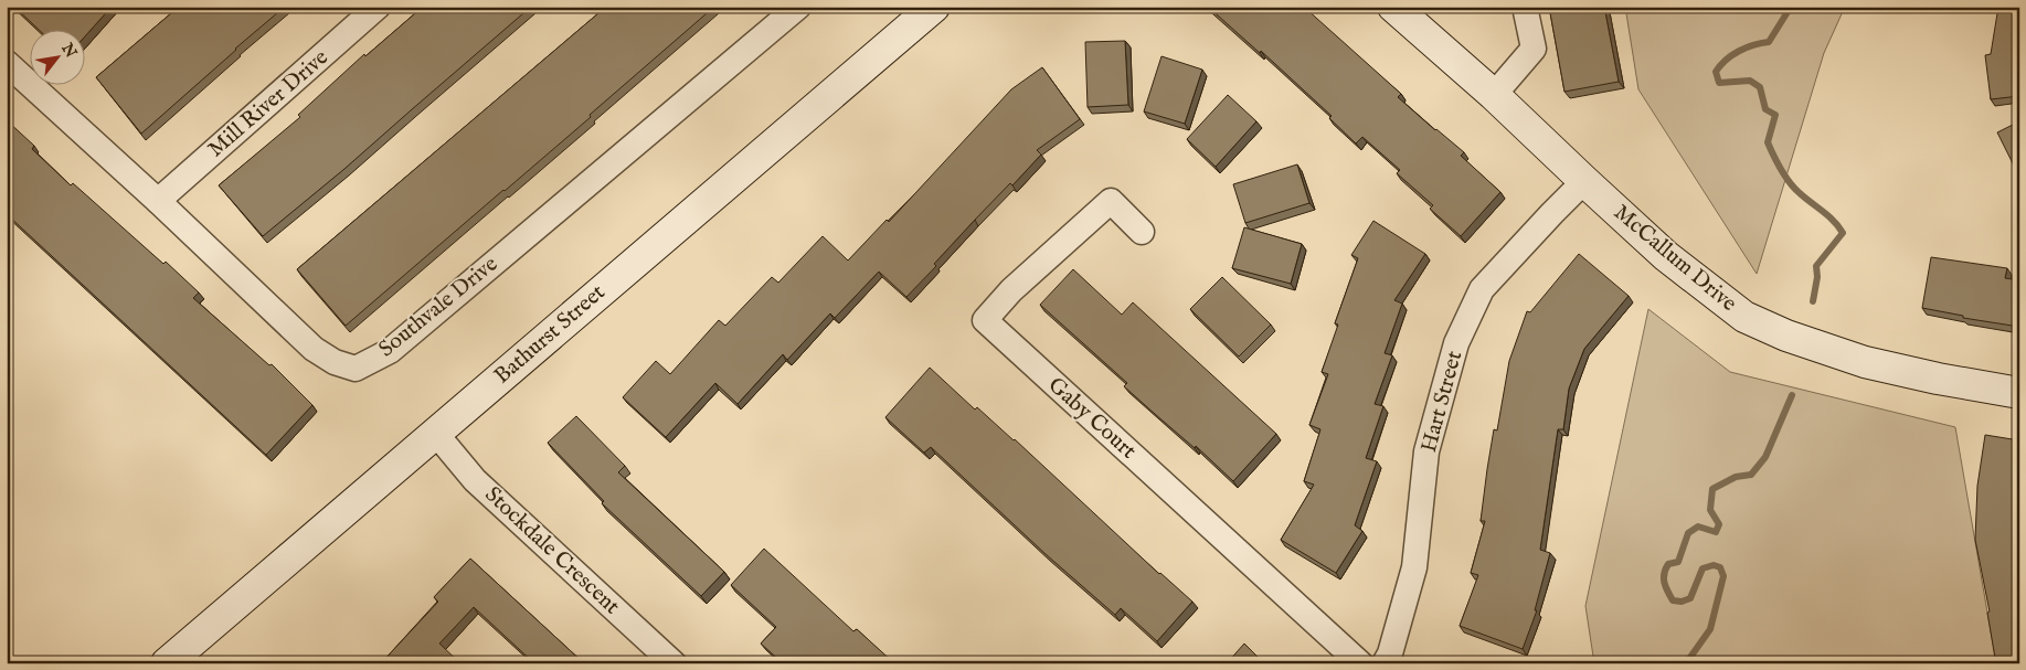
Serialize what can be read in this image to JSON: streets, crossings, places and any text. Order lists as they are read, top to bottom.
{
  "streets": {
    "main road": ["McCallum Drive", "Bathurst Street"],
    "street": [
      "Mill River Drive",
      "Southvale Drive",
      "Hart Street",
      "Gaby Court",
      "Stockdale Crescent"
    ]
  },
  "crossings": [
    ["Mill River Drive", "Southvale Drive"],
    ["McCallum Drive", "Hart Street"],
    ["Bathurst Street", "Stockdale Crescent"]
  ],
  "north": "top right"
}
